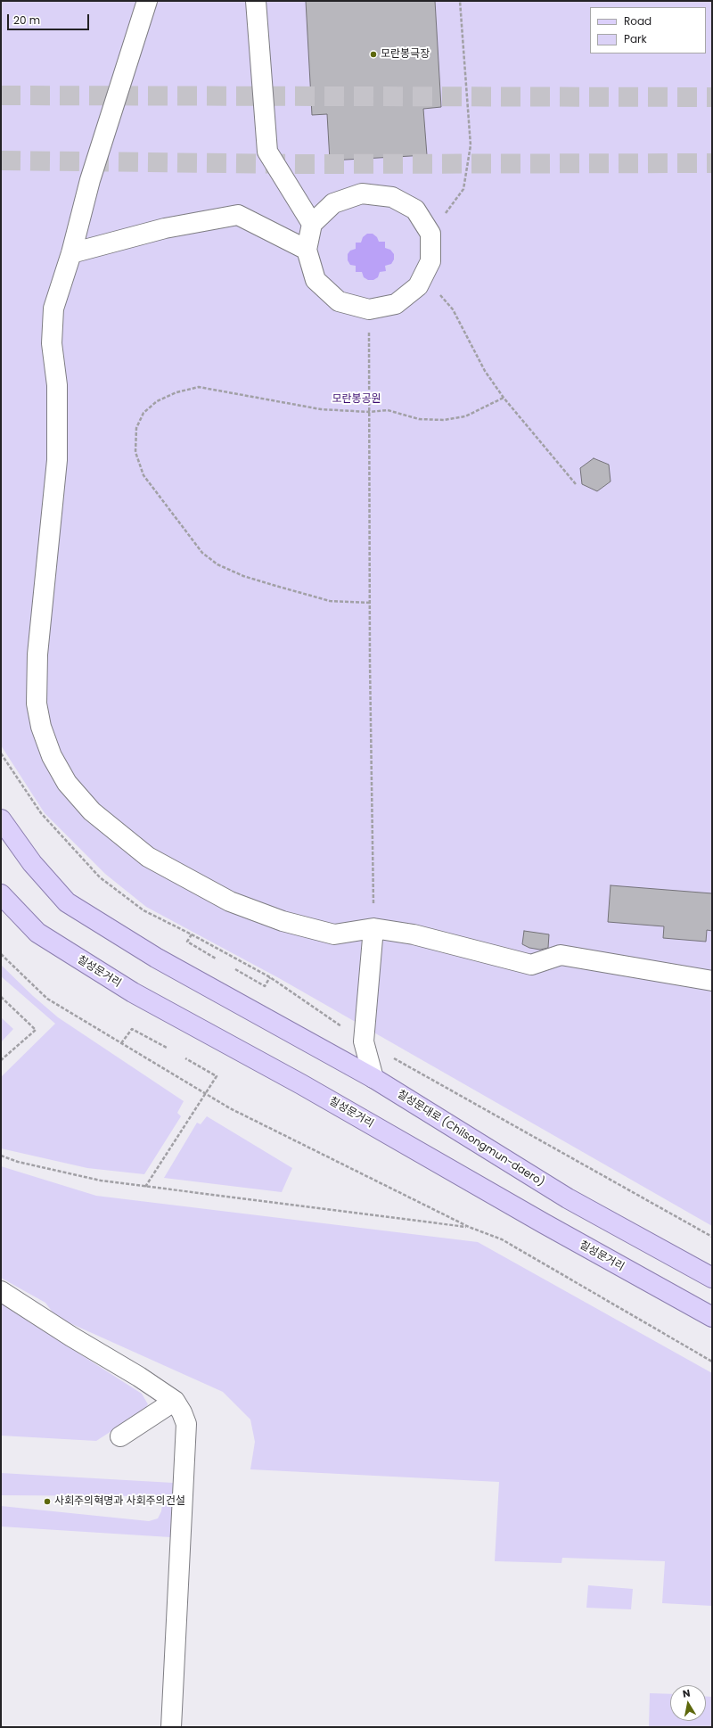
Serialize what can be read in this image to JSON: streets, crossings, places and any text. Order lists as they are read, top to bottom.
{
  "streets": {
    "main road": ["칠성문거리", "칠성문대로 (Chilsongmun-daero)"]
  },
  "parks": ["모란봉공원"],
  "places": ["모란봉극장", "사회주의혁명과 사회주의건설"],
  "legend": ["Road", "Park"],
  "scale_bar": "20 m",
  "north": "top"
}
